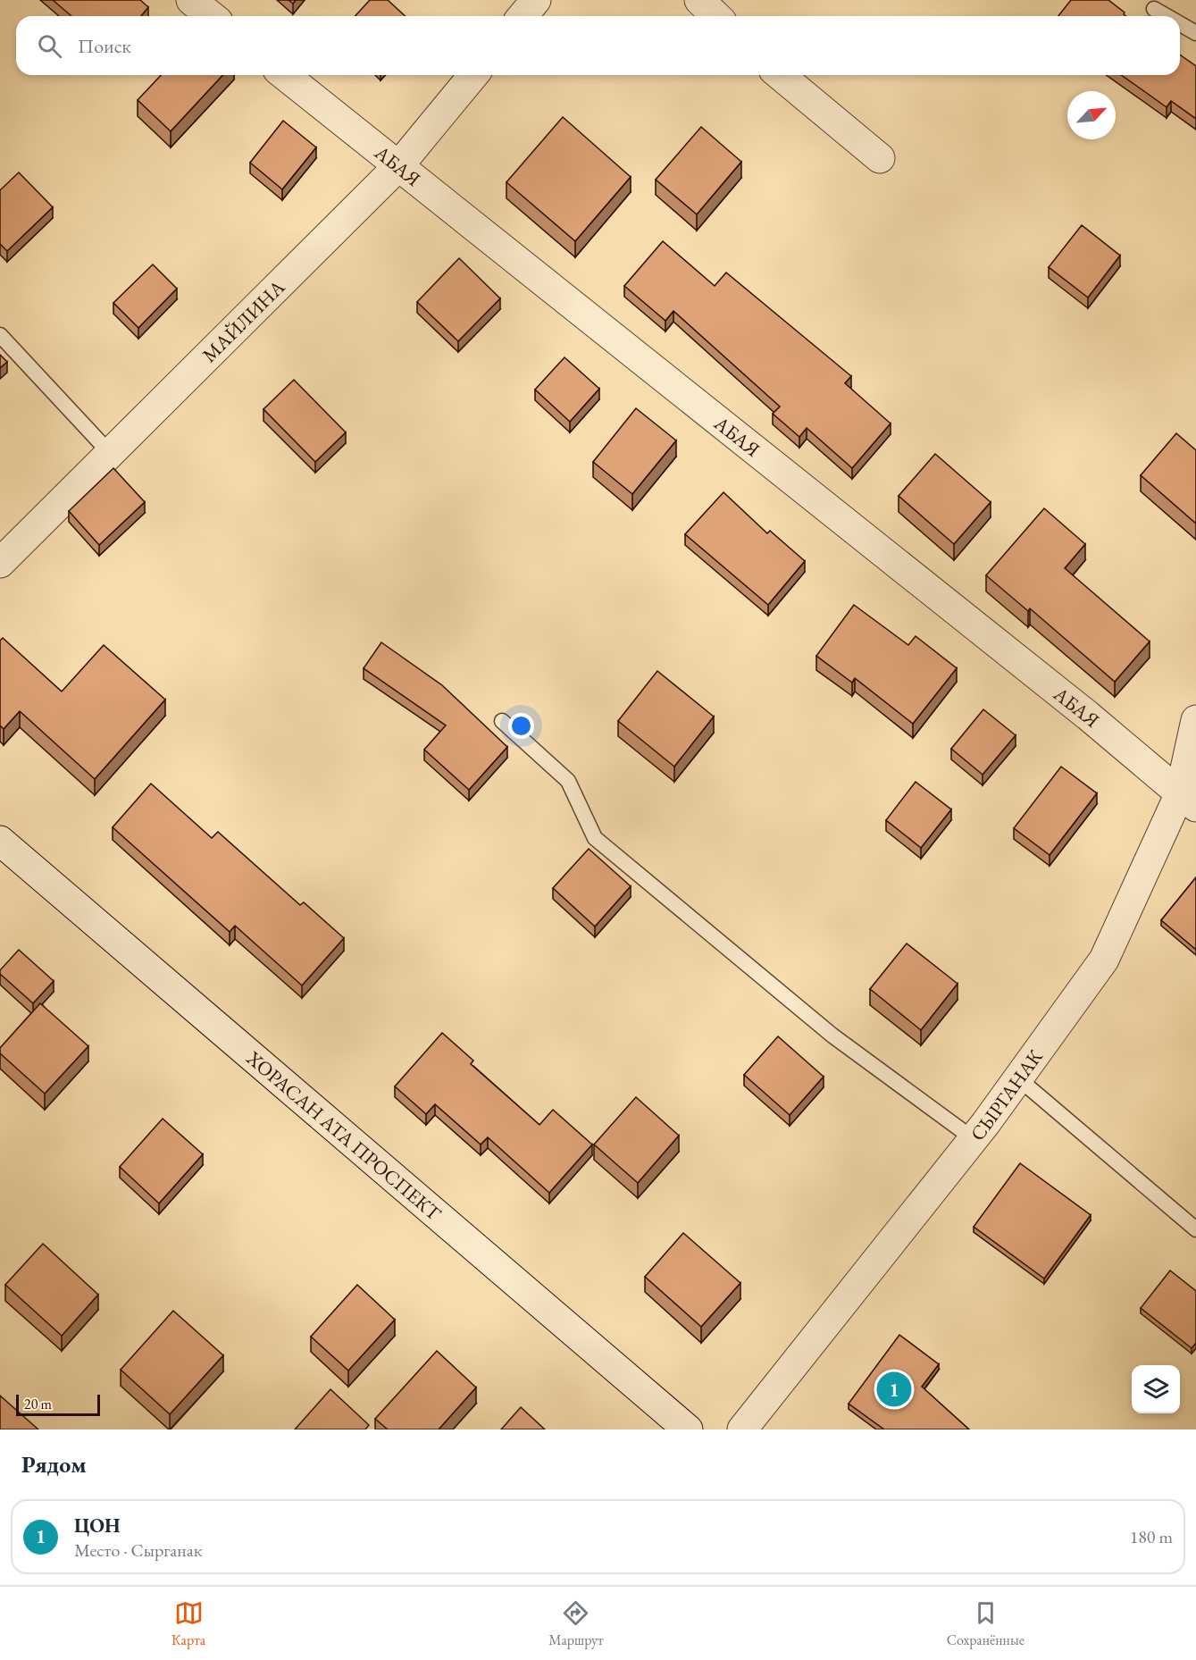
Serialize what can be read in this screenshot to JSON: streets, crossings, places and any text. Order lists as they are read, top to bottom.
{
  "streets": {
    "street": [
      "АБАЯ",
      "МАЙЛИНА",
      "СЫРГАНАК",
      "ХОРАСАН АТА ПРОСПЕКТ"
    ]
  },
  "crossings": [
    ["АБАЯ", "МАЙЛИНА"],
    ["АБАЯ", "СЫРГАНАК"]
  ],
  "scale_bar": "20 m",
  "north": "top right",
  "page": {
    "search": "Поиск",
    "pins": "1",
    "scale": "20 m",
    "heading": "Рядом",
    "list": [
      {
        "mark": "1",
        "name": "ЦОН",
        "note": "Место · Сырганак",
        "value": "180 m"
      }
    ],
    "nav": ["Карта", "Маршрут", "Сохранённые"]
  }
}
